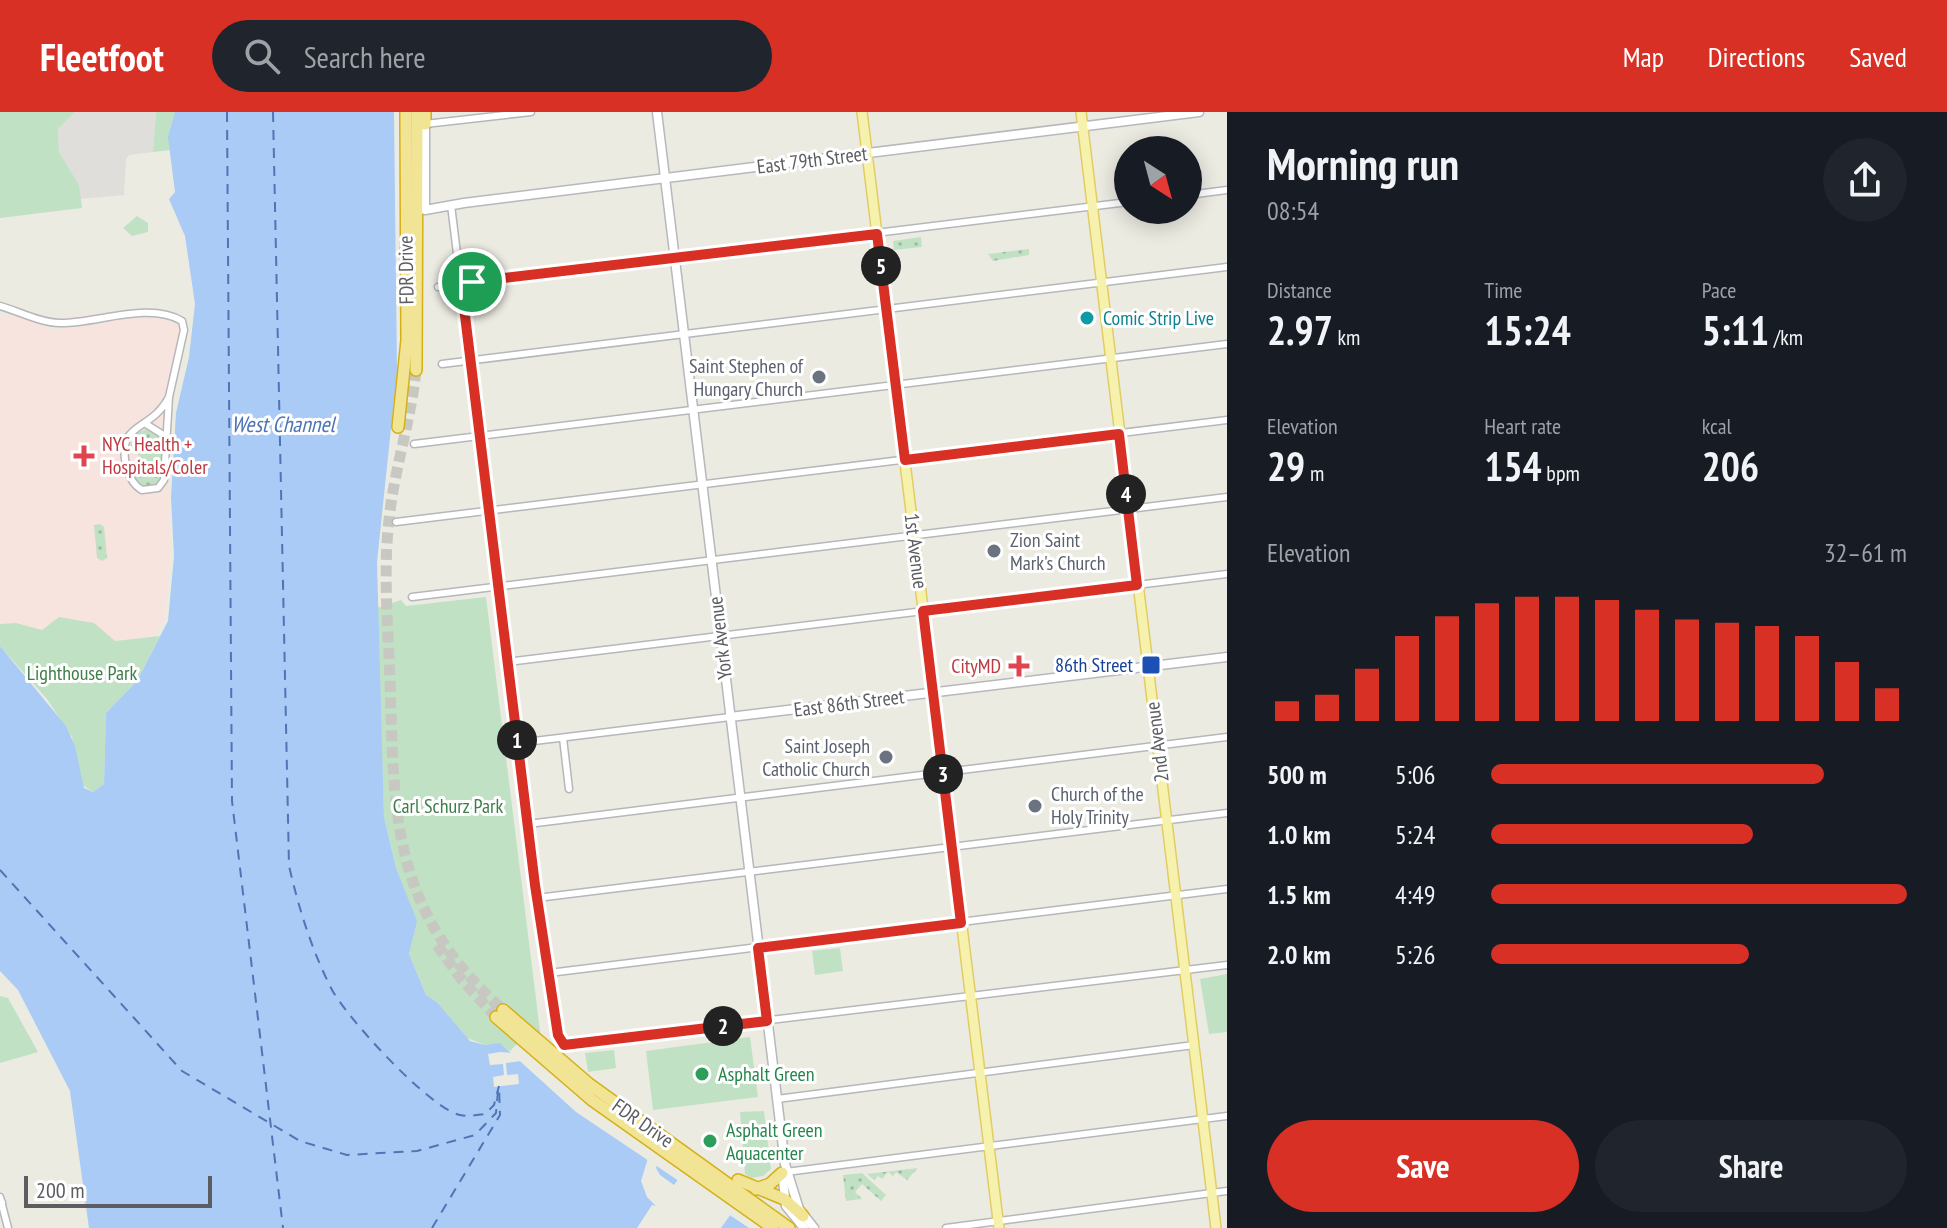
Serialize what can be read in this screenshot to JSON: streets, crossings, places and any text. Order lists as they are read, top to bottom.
{
  "streets": {
    "highway": ["FDR Drive"],
    "main road": [
      "East 79th Street",
      "1st Avenue",
      "York Avenue",
      "East 86th Street",
      "2nd Avenue"
    ]
  },
  "crossings": [
    ["East 79th Street", "FDR Drive"],
    ["East 79th Street", "1st Avenue"],
    ["East 79th Street", "York Avenue"],
    ["East 79th Street", "2nd Avenue"],
    ["1st Avenue", "East 86th Street"],
    ["York Avenue", "East 86th Street"],
    ["East 86th Street", "2nd Avenue"]
  ],
  "water": ["West Channel"],
  "parks": ["Lighthouse Park", "Carl Schurz Park"],
  "places": {
    "other": [
      "Comic Strip Live",
      "Saint Stephen of Hungary Church",
      "Zion Saint Mark's Church",
      "Saint Joseph Catholic Church",
      "Church of the Holy Trinity",
      "Asphalt Green",
      "Asphalt Green Aquacenter"
    ],
    "health": ["NYC Health + Hospitals/Coler", "CityMD"],
    "transit": ["86th Street"]
  },
  "scale_bar": "200 m",
  "north": "bottom right",
  "page": {
    "header": "Fleetfoot",
    "search": "Search here",
    "nav": ["Map", "Directions", "Saved"],
    "heading": ["Morning run", "08:54"],
    "pins": [
      "5",
      "4",
      "1",
      "3",
      "2"
    ],
    "stats": [
      ["Distance", "2.97 km"],
      ["Time", "15:24"],
      ["Pace", "5:11 /km"],
      ["Elevation", "29 m"],
      ["Heart rate", "154 bpm"],
      ["kcal", "206"]
    ],
    "chart": ["Elevation", "32–61 m"],
    "list": [
      {
        "name": "500 m",
        "note": "5:06"
      },
      {
        "name": "1.0 km",
        "note": "5:24"
      },
      {
        "name": "1.5 km",
        "note": "4:49"
      },
      {
        "name": "2.0 km",
        "note": "5:26"
      }
    ],
    "buttons": ["Save", "Share"],
    "scale": "200 m"
  }
}
